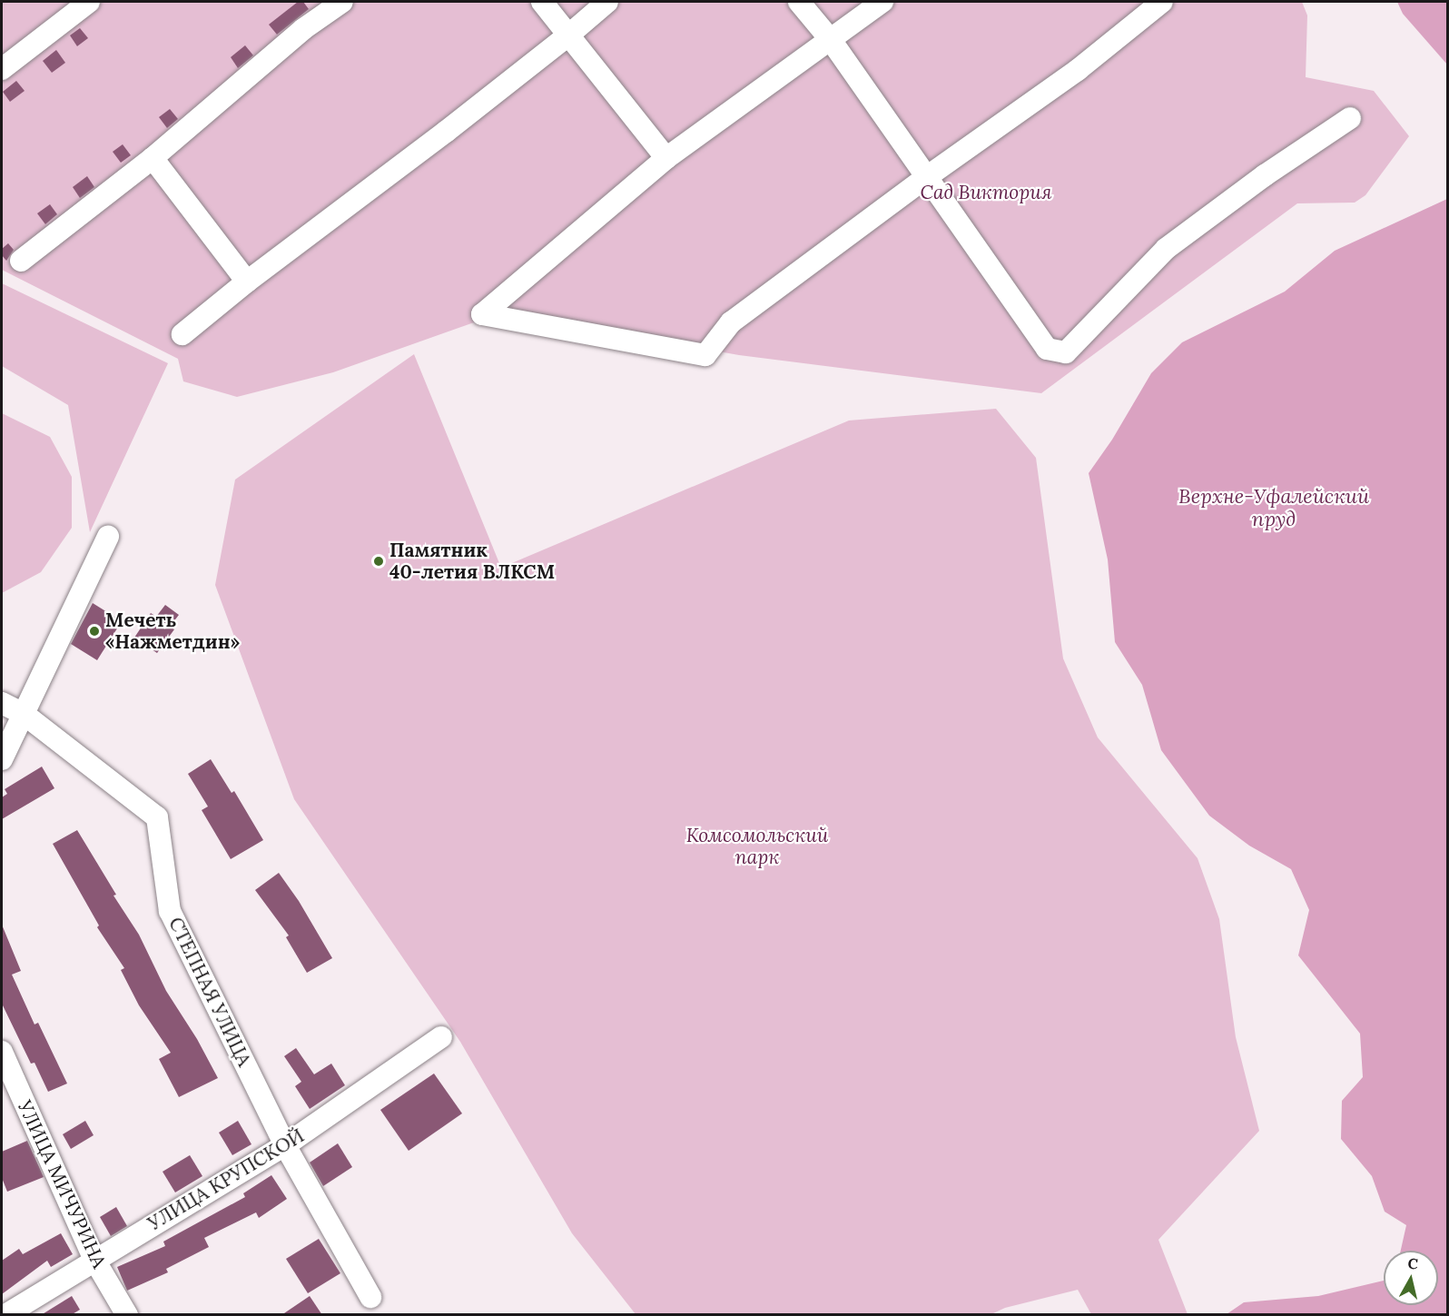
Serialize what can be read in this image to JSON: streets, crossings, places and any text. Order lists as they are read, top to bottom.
{
  "streets": {
    "street": ["СТЕПНАЯ УЛИЦА", "УЛИЦА КРУПСКОЙ", "УЛИЦА МИЧУРИНА"]
  },
  "crossings": [
    ["СТЕПНАЯ УЛИЦА", "УЛИЦА КРУПСКОЙ"],
    ["УЛИЦА КРУПСКОЙ", "УЛИЦА МИЧУРИНА"]
  ],
  "water": ["Верхне-Уфалейский пруд"],
  "parks": ["Сад Виктория", "Комсомольский парк"],
  "places": ["Памятник 40-летия ВЛКСМ", "Мечеть «Нажметдин»"],
  "north": "top"
}
